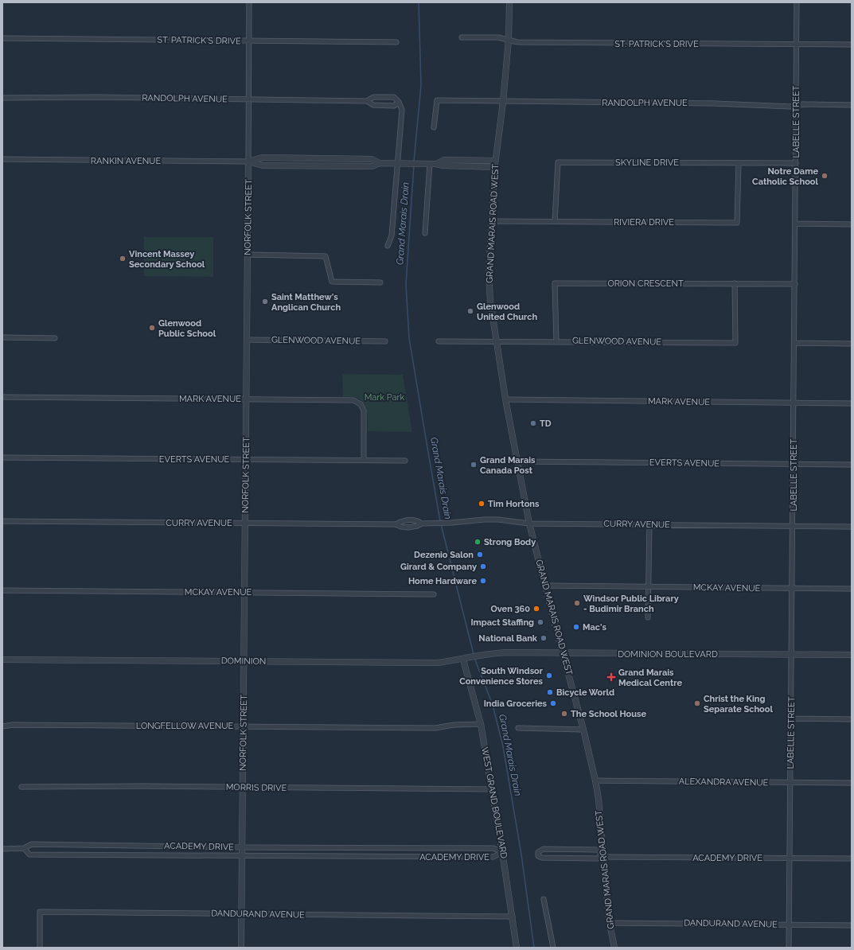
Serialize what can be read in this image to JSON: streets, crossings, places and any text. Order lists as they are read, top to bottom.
{
  "streets": {
    "street": [
      "ST. PATRICK'S DRIVE",
      "RANDOLPH AVENUE",
      "LABELLE STREET",
      "RANKIN AVENUE",
      "SKYLINE DRIVE",
      "NORFOLK STREET",
      "RIVIERA DRIVE",
      "GRAND MARAIS ROAD WEST",
      "ORION CRESCENT",
      "GLENWOOD AVENUE",
      "MARK AVENUE",
      "EVERTS AVENUE",
      "CURRY AVENUE",
      "MCKAY AVENUE",
      "DOMINION BOULEVARD",
      "DOMINION",
      "LONGFELLOW AVENUE",
      "ALEXANDRA AVENUE",
      "MORRIS DRIVE",
      "WEST GRAND BOULEVARD",
      "ACADEMY DRIVE",
      "DANDURAND AVENUE"
    ]
  },
  "crossings": [
    ["ST. PATRICK'S DRIVE", "LABELLE STREET"],
    ["ST. PATRICK'S DRIVE", "NORFOLK STREET"],
    ["ST. PATRICK'S DRIVE", "GRAND MARAIS ROAD WEST"],
    ["RANDOLPH AVENUE", "LABELLE STREET"],
    ["RANDOLPH AVENUE", "NORFOLK STREET"],
    ["RANDOLPH AVENUE", "GRAND MARAIS ROAD WEST"],
    ["LABELLE STREET", "SKYLINE DRIVE"],
    ["LABELLE STREET", "ORION CRESCENT"],
    ["LABELLE STREET", "MARK AVENUE"],
    ["LABELLE STREET", "EVERTS AVENUE"],
    ["LABELLE STREET", "CURRY AVENUE"],
    ["LABELLE STREET", "MCKAY AVENUE"],
    ["LABELLE STREET", "DOMINION BOULEVARD"],
    ["LABELLE STREET", "ALEXANDRA AVENUE"],
    ["LABELLE STREET", "ACADEMY DRIVE"],
    ["LABELLE STREET", "DANDURAND AVENUE"],
    ["RANKIN AVENUE", "NORFOLK STREET"],
    ["RANKIN AVENUE", "GRAND MARAIS ROAD WEST"],
    ["SKYLINE DRIVE", "RIVIERA DRIVE"],
    ["NORFOLK STREET", "GLENWOOD AVENUE"],
    ["NORFOLK STREET", "MARK AVENUE"],
    ["NORFOLK STREET", "EVERTS AVENUE"],
    ["NORFOLK STREET", "CURRY AVENUE"],
    ["NORFOLK STREET", "MCKAY AVENUE"],
    ["NORFOLK STREET", "DOMINION"],
    ["NORFOLK STREET", "LONGFELLOW AVENUE"],
    ["NORFOLK STREET", "MORRIS DRIVE"],
    ["NORFOLK STREET", "ACADEMY DRIVE"],
    ["NORFOLK STREET", "DANDURAND AVENUE"],
    ["RIVIERA DRIVE", "GRAND MARAIS ROAD WEST"],
    ["GRAND MARAIS ROAD WEST", "GLENWOOD AVENUE"],
    ["GRAND MARAIS ROAD WEST", "MARK AVENUE"],
    ["GRAND MARAIS ROAD WEST", "EVERTS AVENUE"],
    ["GRAND MARAIS ROAD WEST", "CURRY AVENUE"],
    ["GRAND MARAIS ROAD WEST", "MCKAY AVENUE"],
    ["GRAND MARAIS ROAD WEST", "DOMINION BOULEVARD"],
    ["GRAND MARAIS ROAD WEST", "ALEXANDRA AVENUE"],
    ["GRAND MARAIS ROAD WEST", "ACADEMY DRIVE"],
    ["GRAND MARAIS ROAD WEST", "DANDURAND AVENUE"],
    ["ORION CRESCENT", "GLENWOOD AVENUE"],
    ["MARK AVENUE", "EVERTS AVENUE"],
    ["DOMINION BOULEVARD", "DOMINION"],
    ["DOMINION", "WEST GRAND BOULEVARD"],
    ["LONGFELLOW AVENUE", "WEST GRAND BOULEVARD"],
    ["MORRIS DRIVE", "WEST GRAND BOULEVARD"],
    ["WEST GRAND BOULEVARD", "ACADEMY DRIVE"],
    ["WEST GRAND BOULEVARD", "DANDURAND AVENUE"]
  ],
  "water": ["Grand Marais Drain"],
  "parks": ["Mark Park"],
  "places": {
    "other": [
      "Notre Dame Catholic School",
      "Vincent Massey Secondary School",
      "Saint Matthew's Anglican Church",
      "Glenwood United Church",
      "Glenwood Public School",
      "TD",
      "Grand Marais Canada Post",
      "Tim Hortons",
      "Strong Body",
      "Dezenio Salon",
      "Girard & Company",
      "Home Hardware",
      "Windsor Public Library - Budimir Branch",
      "Oven 360",
      "Impact Staffing",
      "Mac's",
      "National Bank",
      "South Windsor Convenience Stores",
      "Bicycle World",
      "India Groceries",
      "Christ the King Separate School",
      "The School House"
    ],
    "health": ["Grand Marais Medical Centre"]
  }
}
